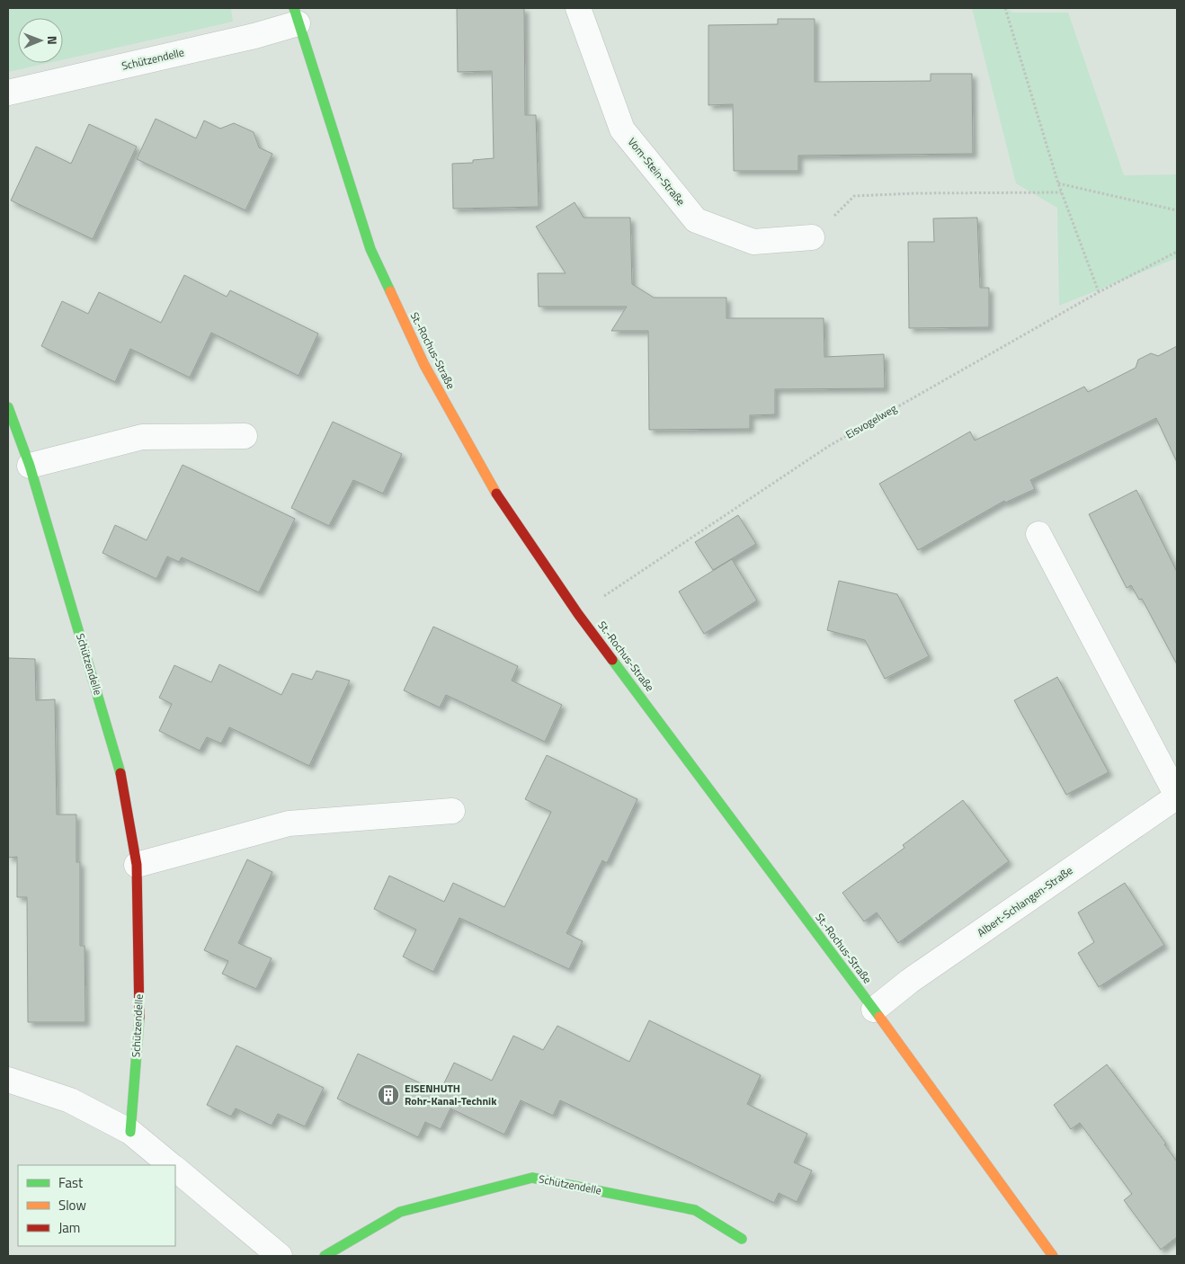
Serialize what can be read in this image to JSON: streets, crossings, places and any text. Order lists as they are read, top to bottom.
{
  "streets": {
    "street": [
      "Schützendelle",
      "Vom-Stein-Straße",
      "St.-Rochus-Straße",
      "Albert-Schlangen-Straße"
    ],
    "path": ["Eisvogelweg"]
  },
  "crossings": [
    ["Schützendelle", "St.-Rochus-Straße"],
    ["St.-Rochus-Straße", "Eisvogelweg"],
    ["St.-Rochus-Straße", "Albert-Schlangen-Straße"]
  ],
  "places": {
    "building": ["EISENHUTH Rohr-Kanal-Technik"]
  },
  "legend": ["Fast", "Slow", "Jam"],
  "north": "right"
}
